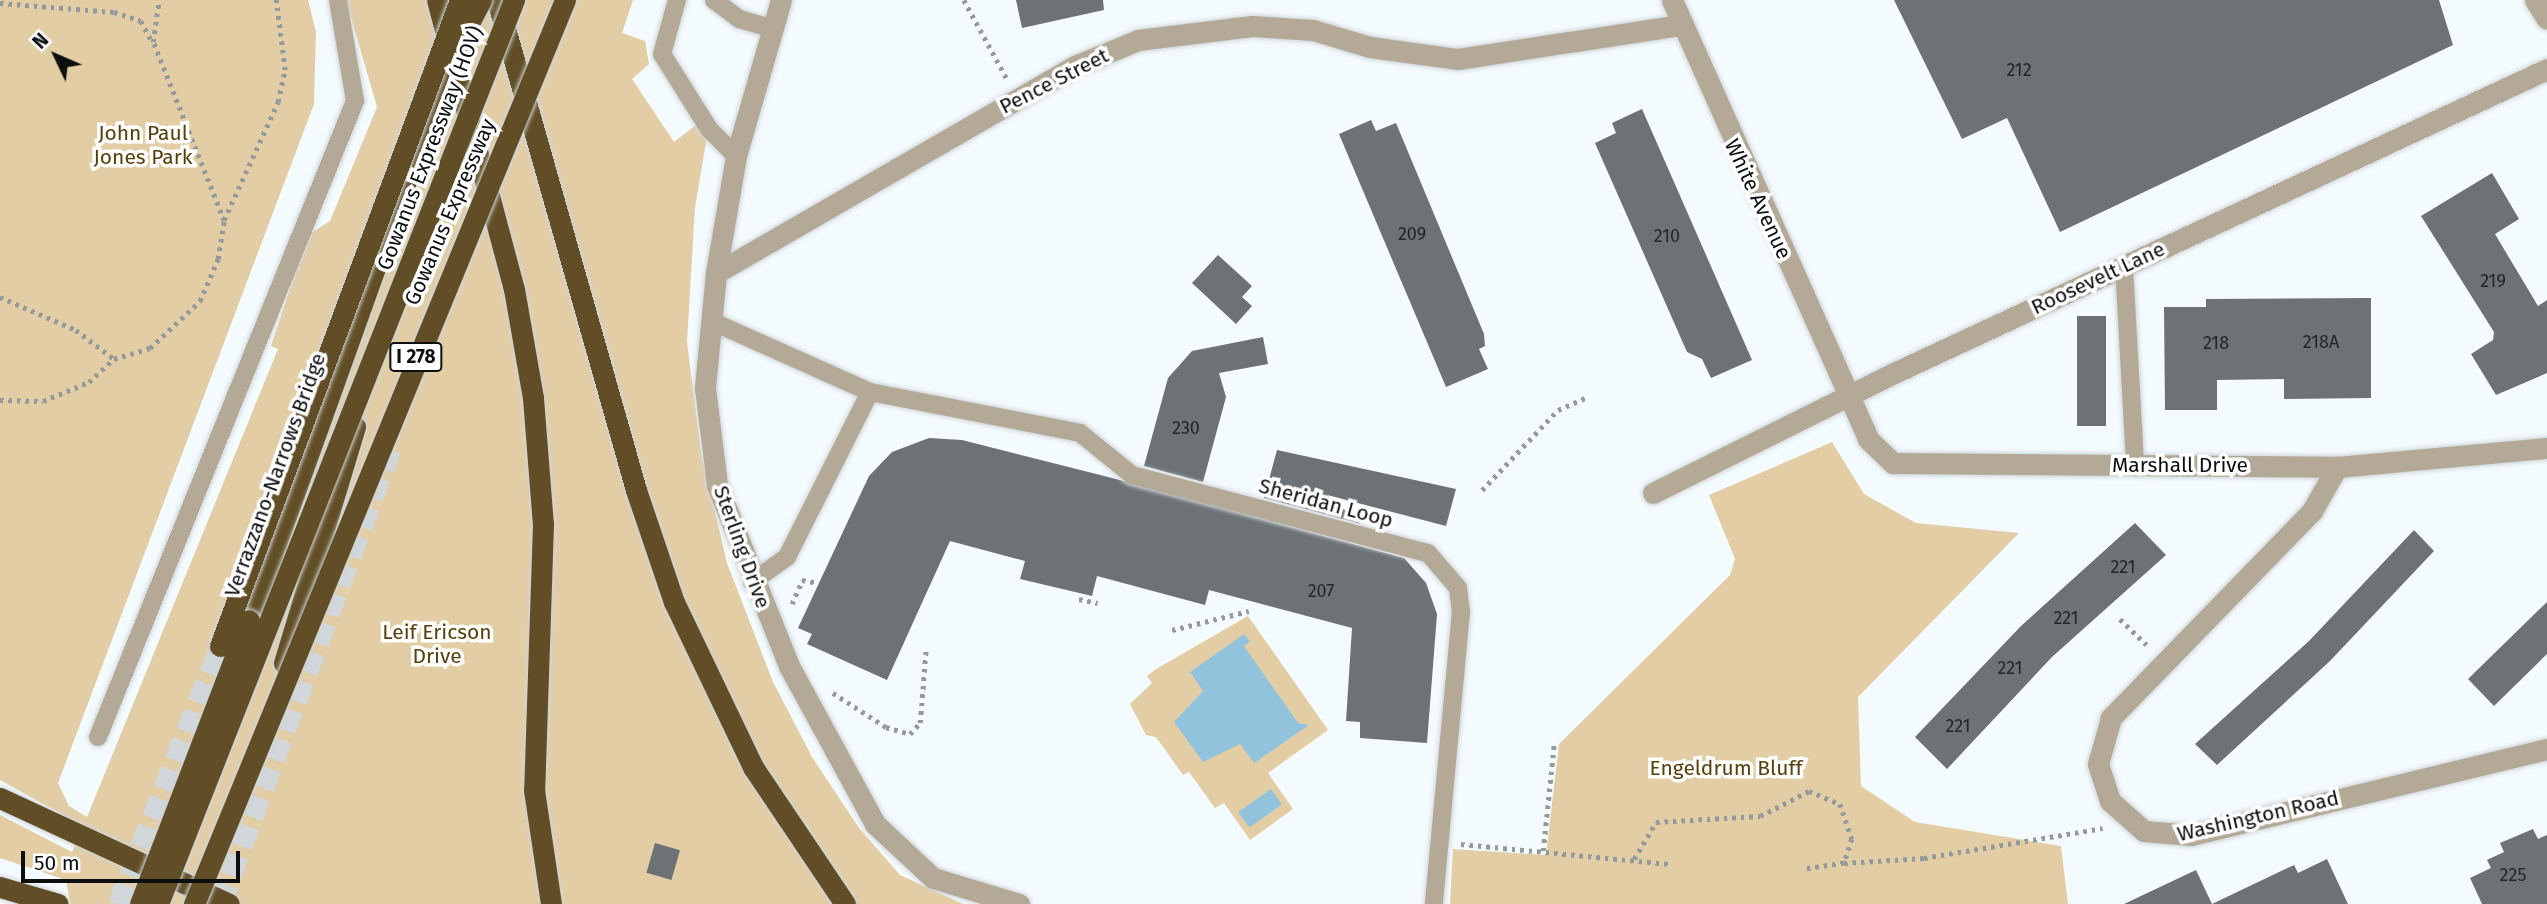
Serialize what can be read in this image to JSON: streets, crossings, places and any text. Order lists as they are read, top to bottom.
{
  "streets": {
    "highway": [
      "Gowanus Expressway (HOV)",
      "Gowanus Expressway",
      "I 278",
      "Verrazzano-Narrows Bridge"
    ],
    "street": [
      "Pence Street",
      "White Avenue",
      "Roosevelt Lane",
      "Marshall Drive",
      "Sterling Drive",
      "Washington Road"
    ],
    "lane": ["Sheridan Loop"]
  },
  "crossings": [
    ["Pence Street", "White Avenue"],
    ["Pence Street", "Sterling Drive"],
    ["White Avenue", "Roosevelt Lane"],
    ["White Avenue", "Marshall Drive"],
    ["Gowanus Expressway", "I 278"],
    ["Roosevelt Lane", "Marshall Drive"],
    ["Marshall Drive", "Washington Road"],
    ["Sheridan Loop", "Sterling Drive"]
  ],
  "parks": ["John Paul Jones Park", "Leif Ericson Drive", "Engeldrum Bluff"],
  "house_numbers": [
    "212",
    "209",
    "210",
    "219",
    "218A",
    "218",
    "230",
    "221",
    "207",
    "221",
    "221",
    "221",
    "225"
  ],
  "scale_bar": "50 m",
  "north": "top left"
}
